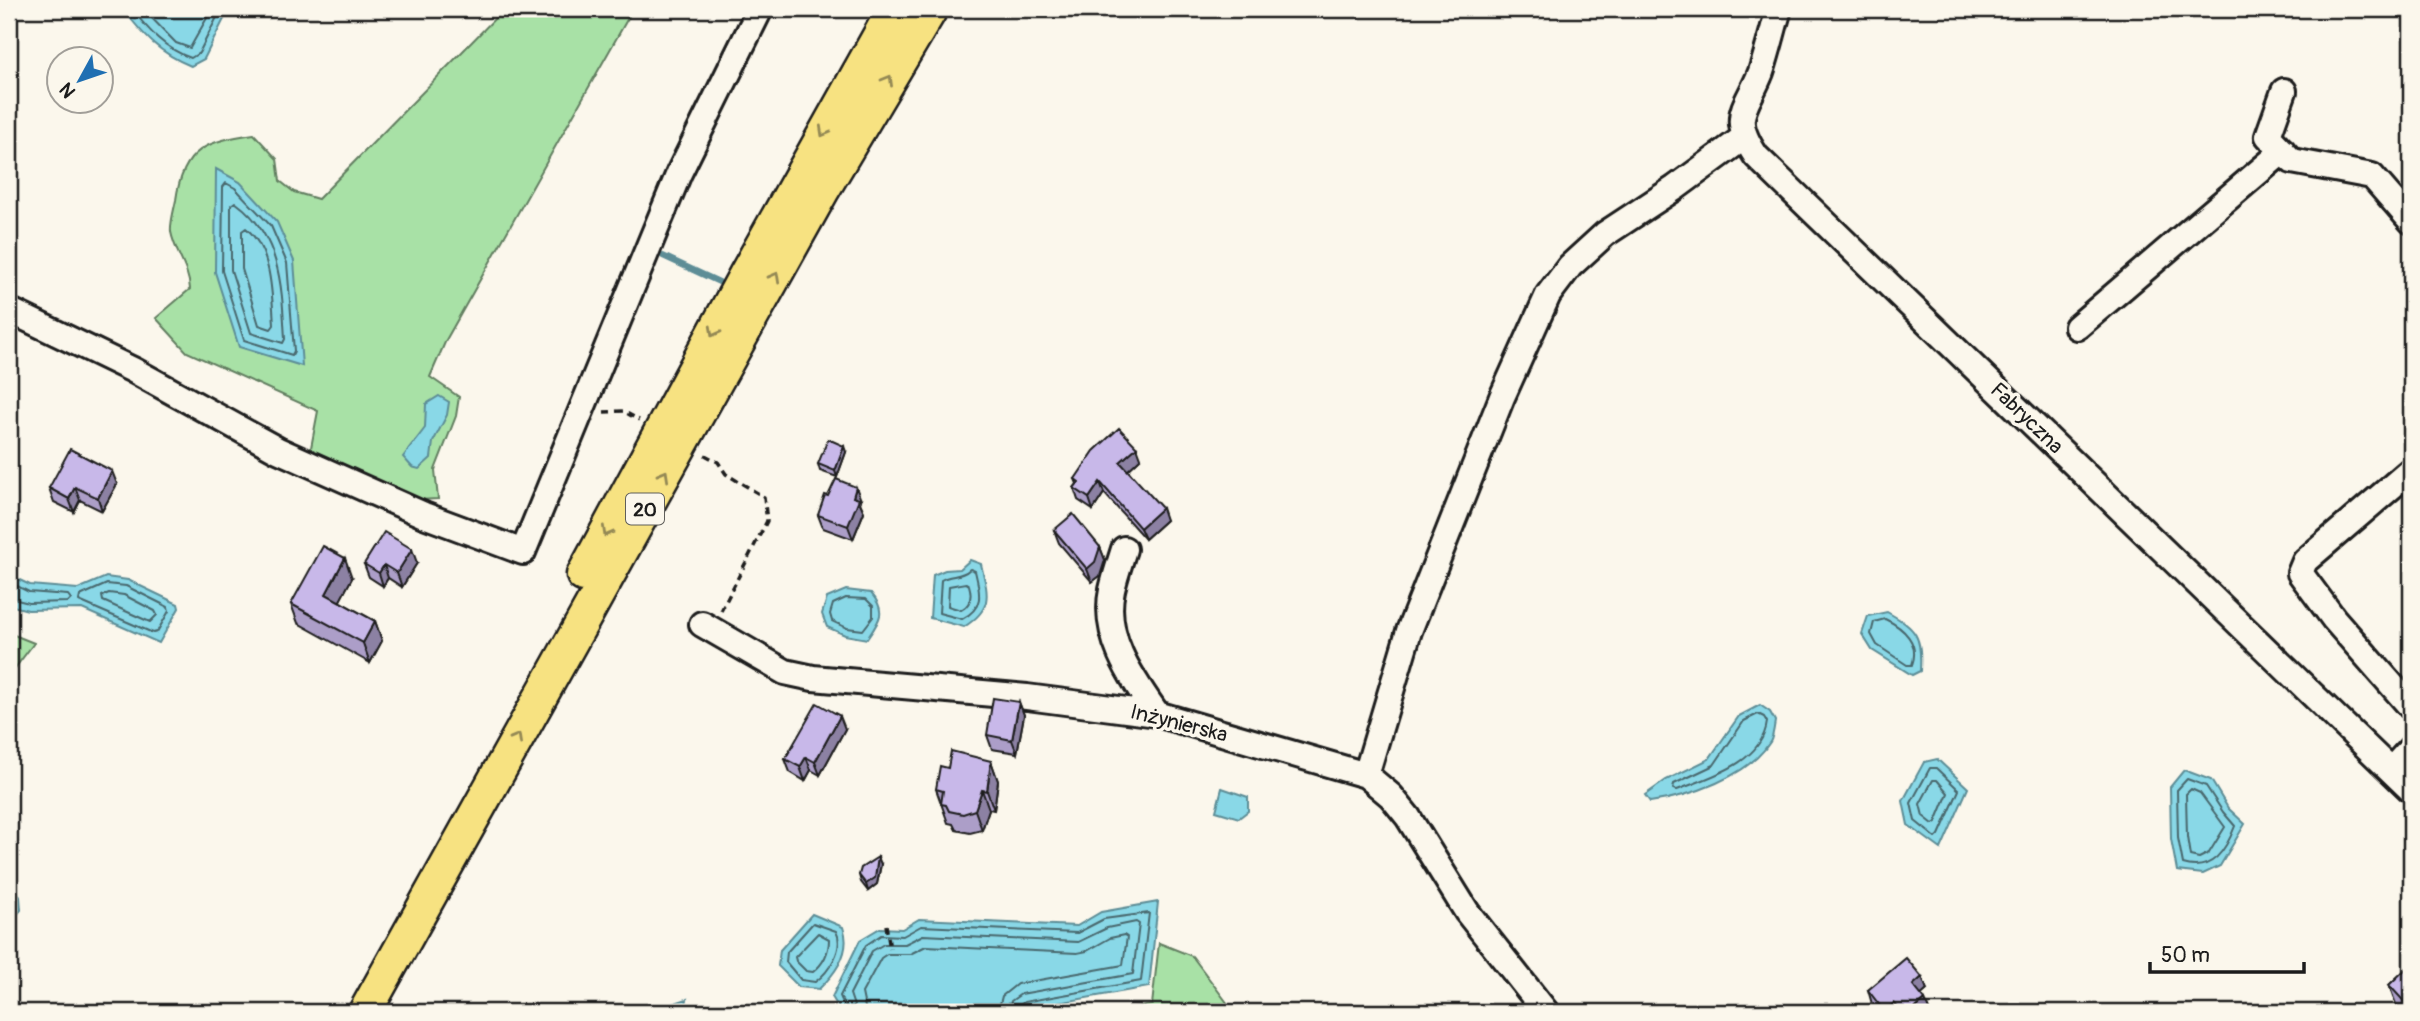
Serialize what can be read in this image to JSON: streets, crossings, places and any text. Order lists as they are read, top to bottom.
{
  "streets": {
    "main road": ["20"],
    "street": ["Fabryczna", "Inżynierska"]
  },
  "scale_bar": "50 m",
  "north": "bottom left"
}
